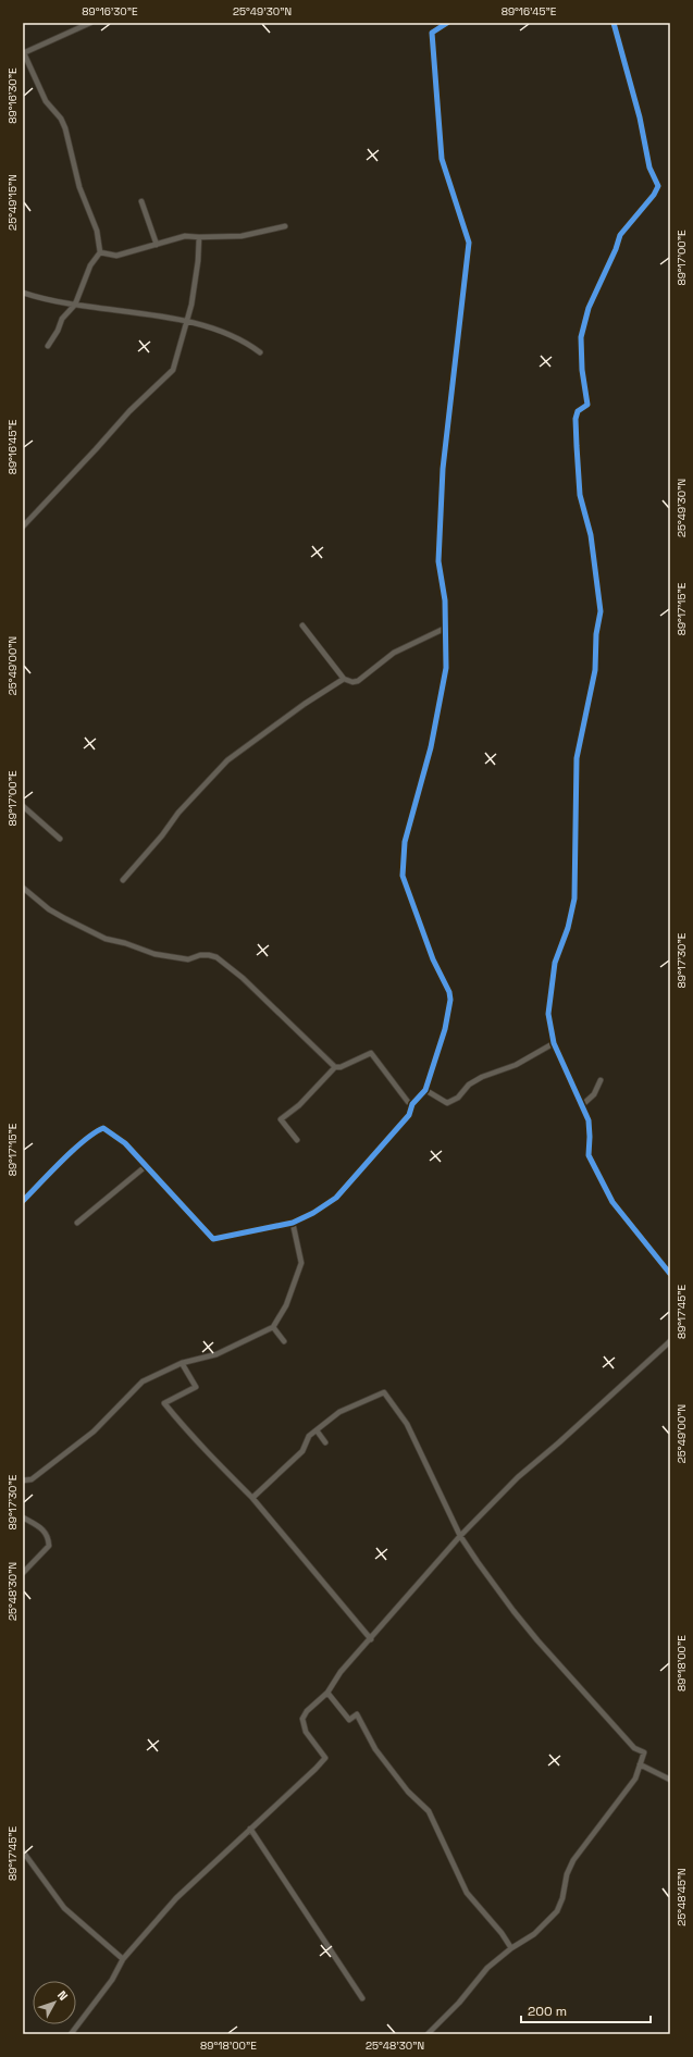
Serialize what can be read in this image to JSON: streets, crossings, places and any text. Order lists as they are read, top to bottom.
{
  "scale_bar": "200 m",
  "north": "top right",
  "coordinates": [
    "89°16'30\"E",
    "25°49'30\"N",
    "89°16'45\"E",
    "25°49'15\"N",
    "89°17'00\"E",
    "89°17'15\"E",
    "25°49'00\"N",
    "89°17'30\"E",
    "89°17'45\"E",
    "25°48'30\"N",
    "89°18'00\"E",
    "25°48'45\"N"
  ]
}
